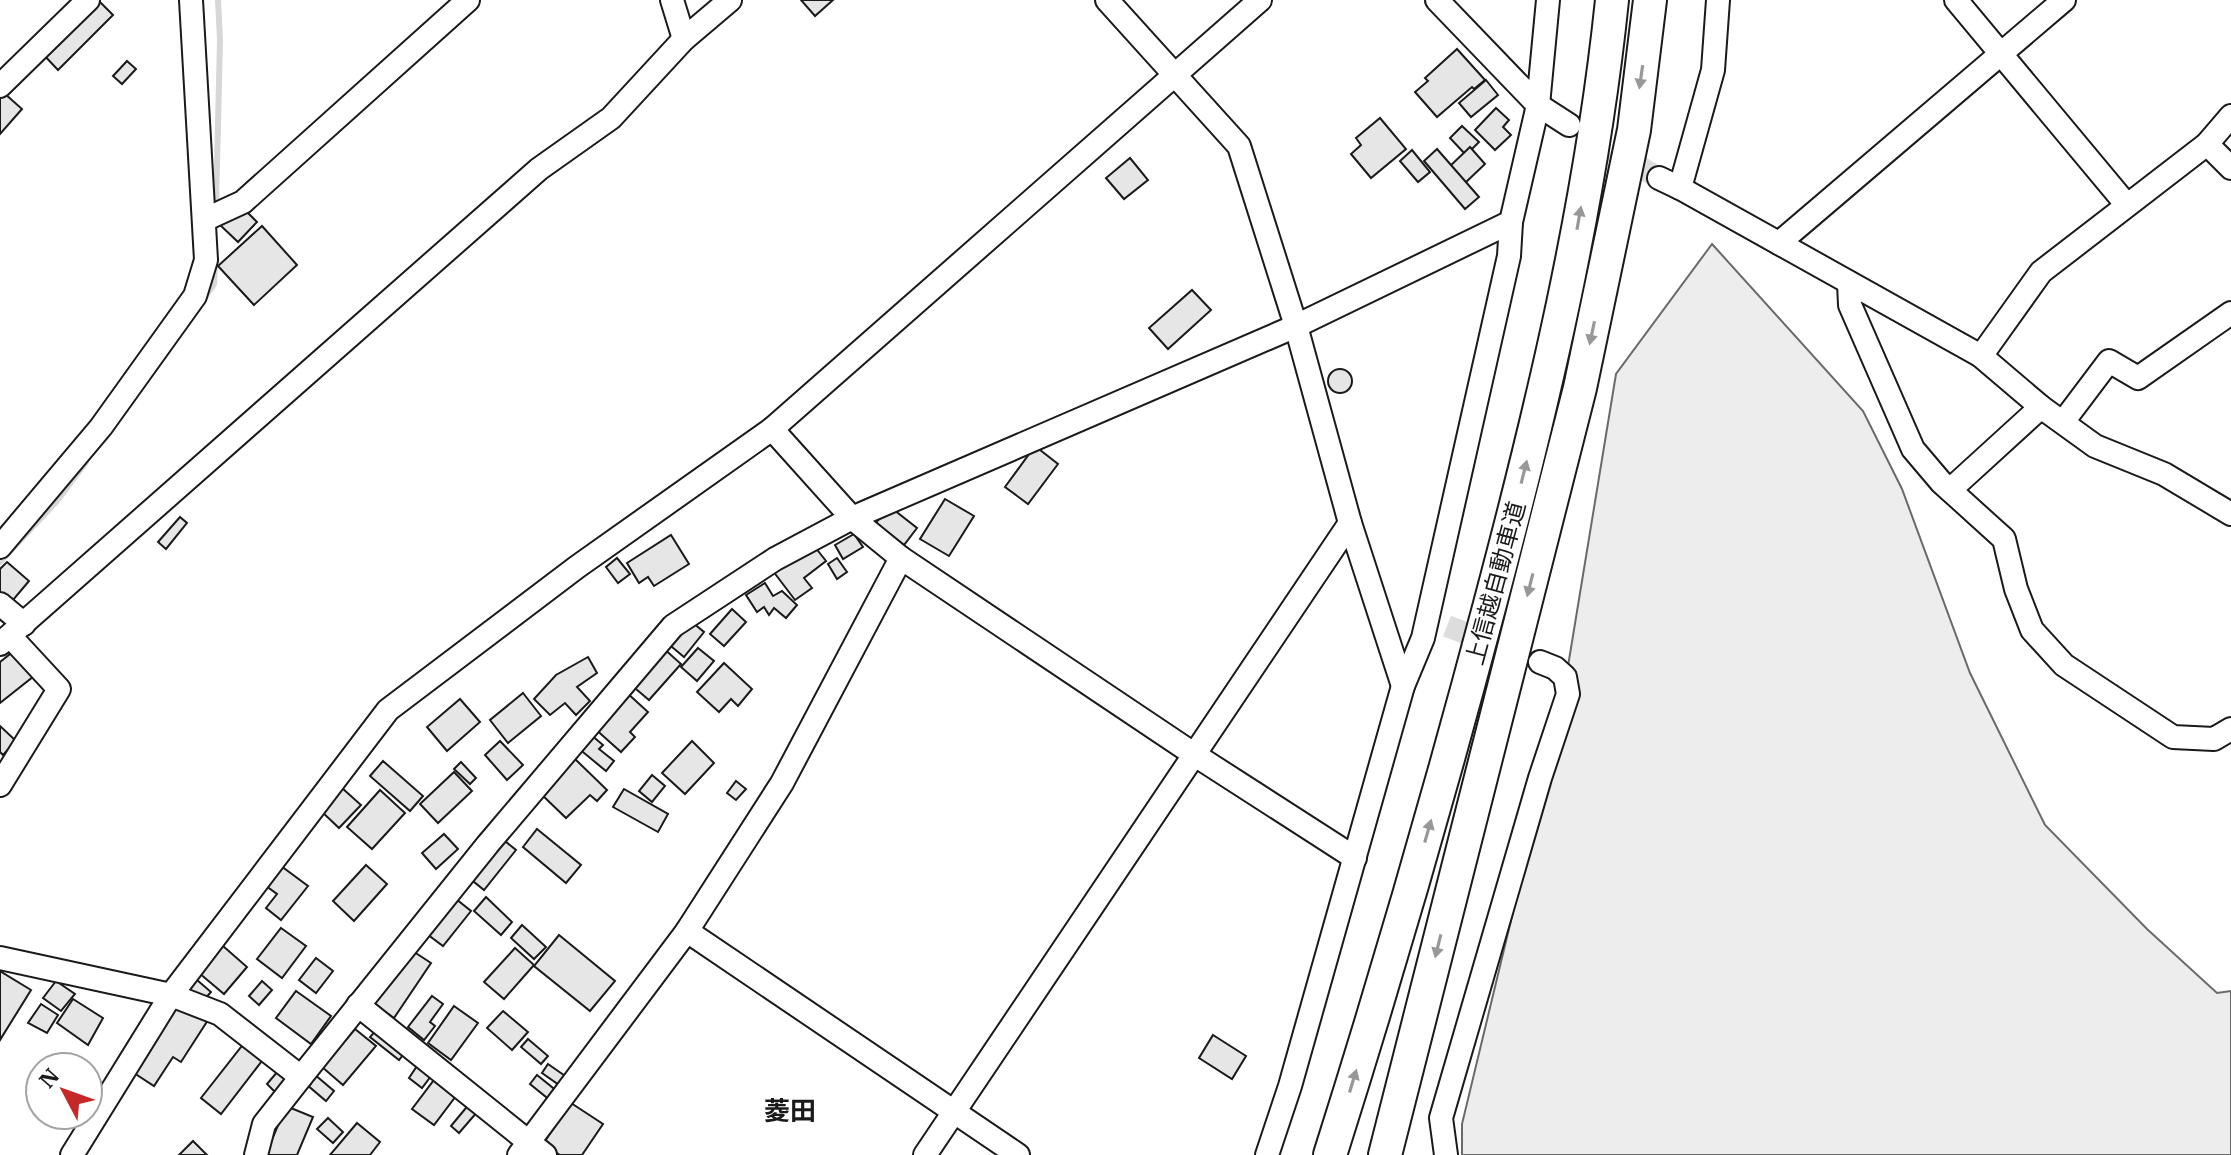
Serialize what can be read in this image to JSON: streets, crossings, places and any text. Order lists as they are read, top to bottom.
{
  "streets": {
    "highway": ["上信越自動車道"]
  },
  "districts": ["菱田"],
  "north": "top left"
}
